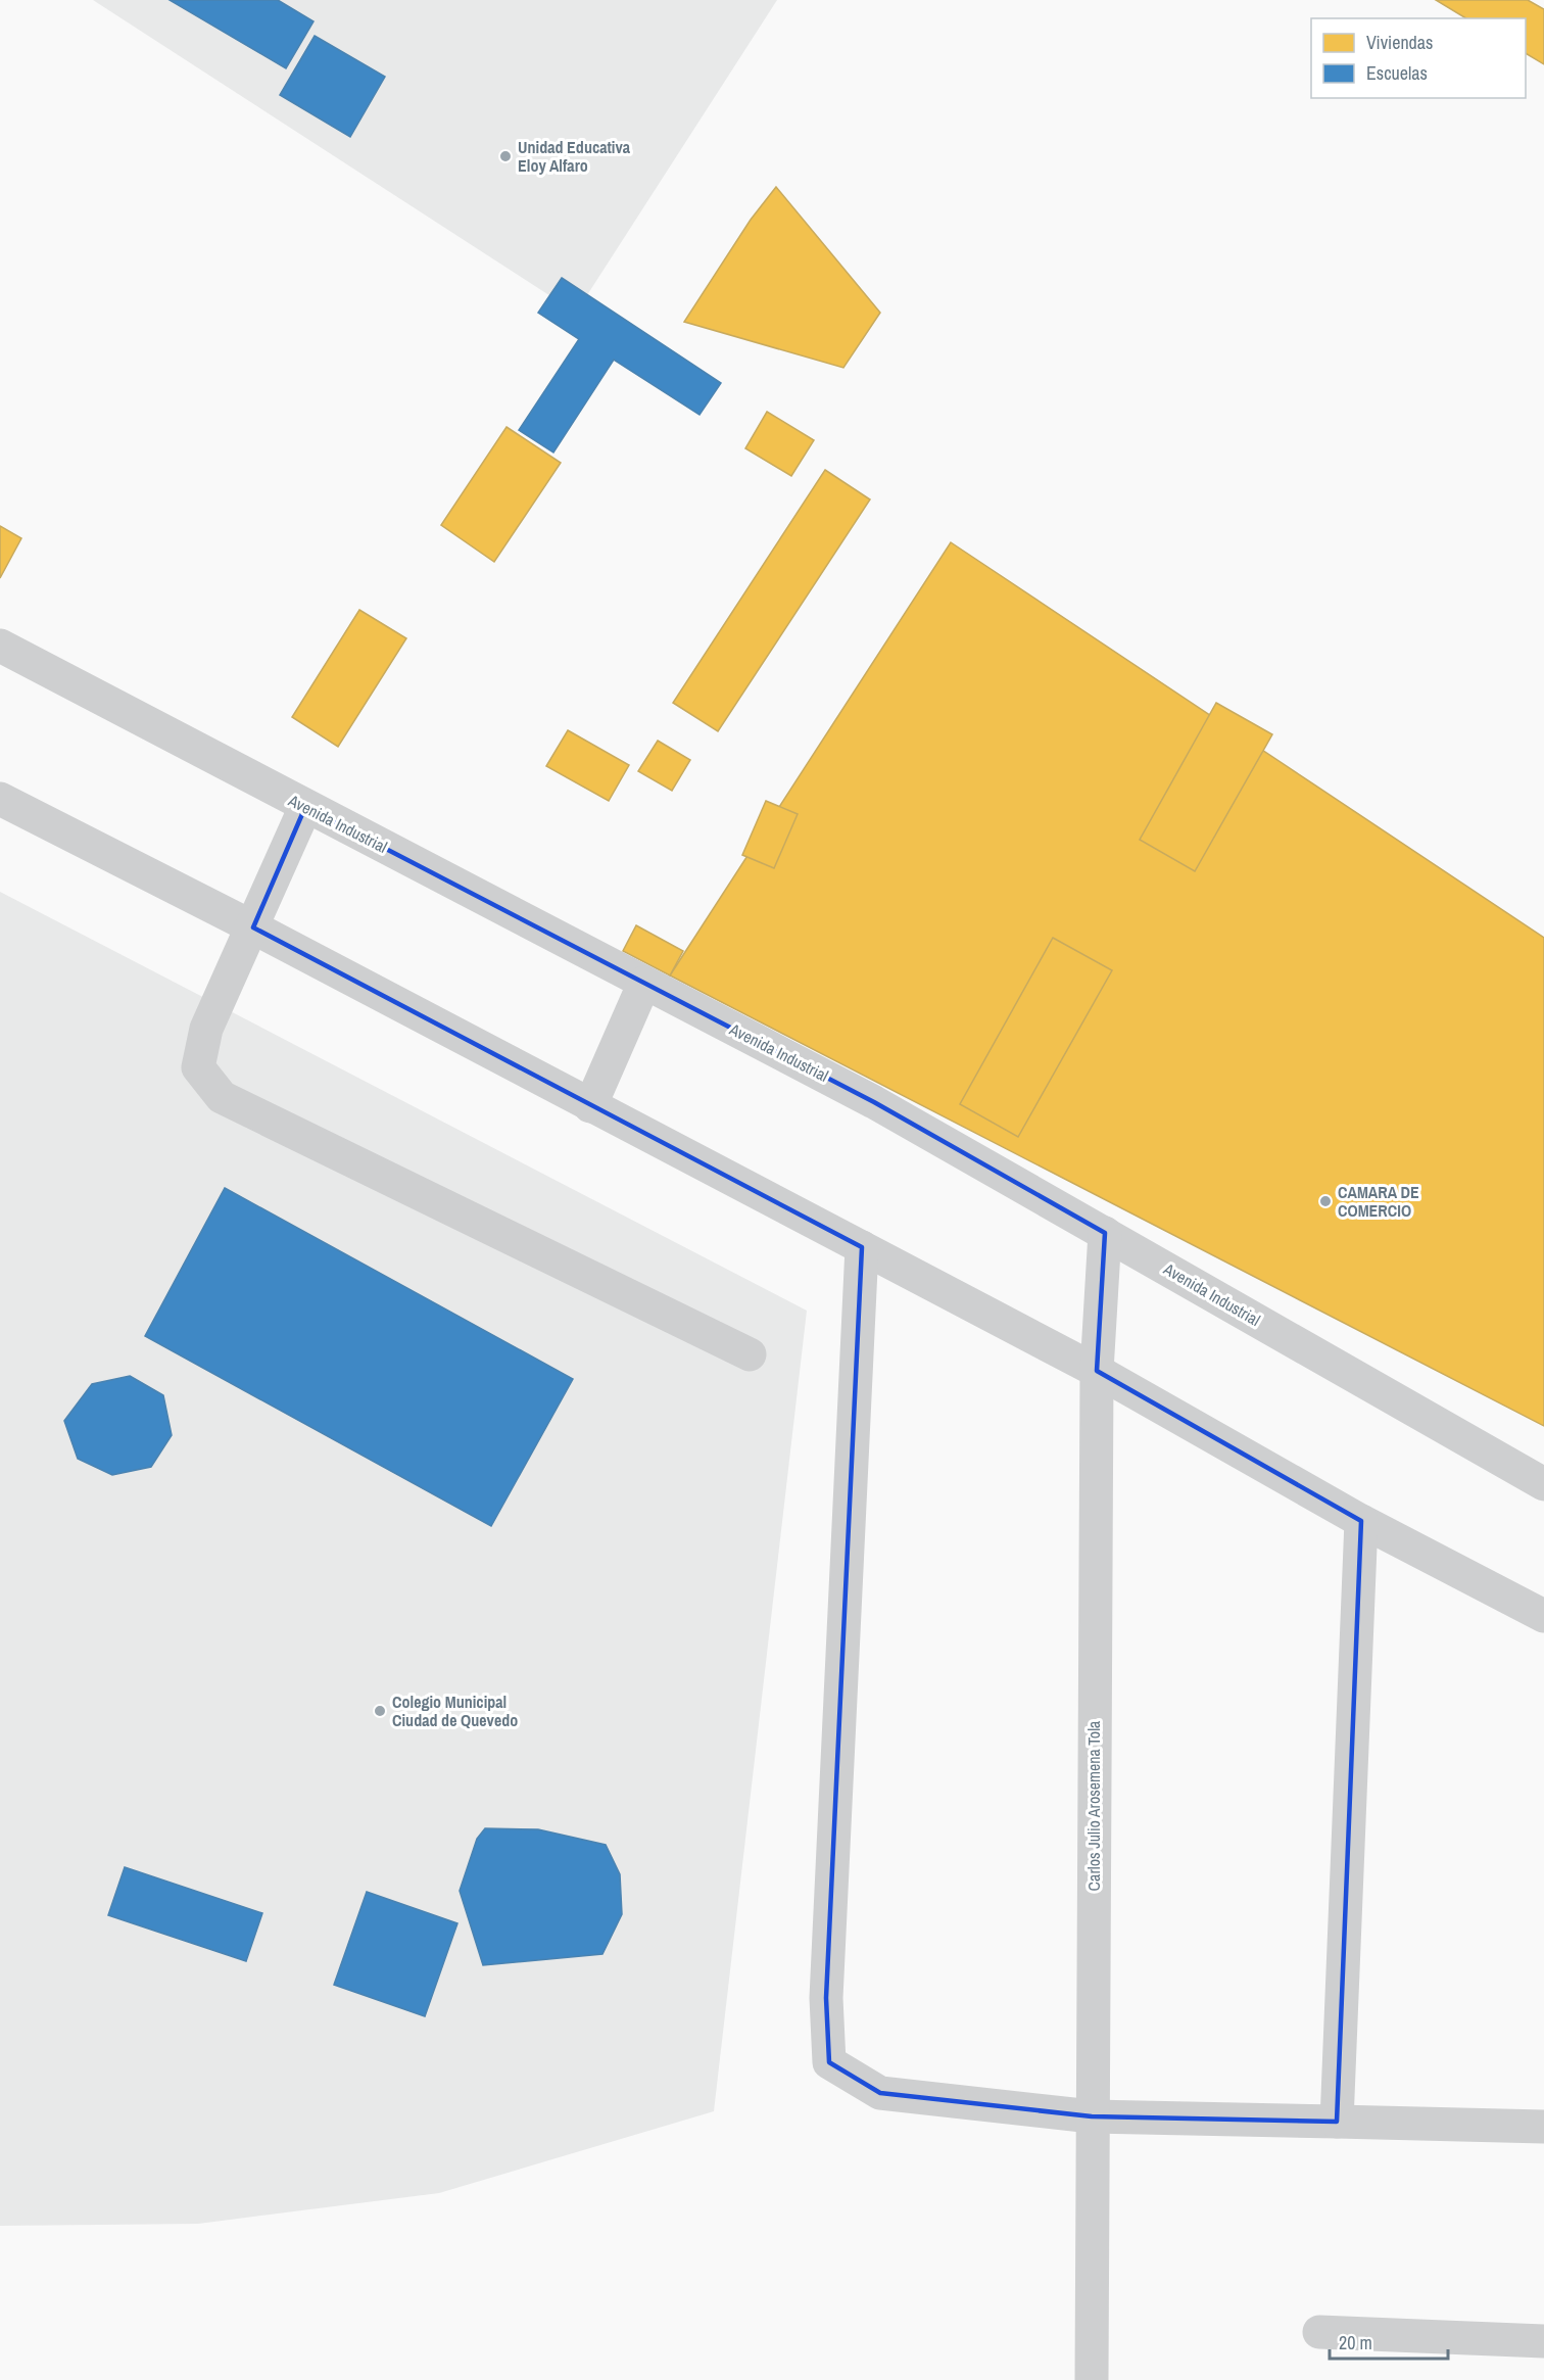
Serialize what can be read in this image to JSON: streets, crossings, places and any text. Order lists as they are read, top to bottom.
{
  "streets": {
    "street": ["Avenida Industrial", "Carlos Julio Arosemena Tola"]
  },
  "crossings": [
    ["Avenida Industrial", "Carlos Julio Arosemena Tola"]
  ],
  "places": ["Unidad Educativa Eloy Alfaro", "CAMARA DE COMERCIO", "Colegio Municipal Ciudad de Quevedo"],
  "legend": ["Viviendas", "Escuelas"],
  "scale_bar": "20 m"
}
